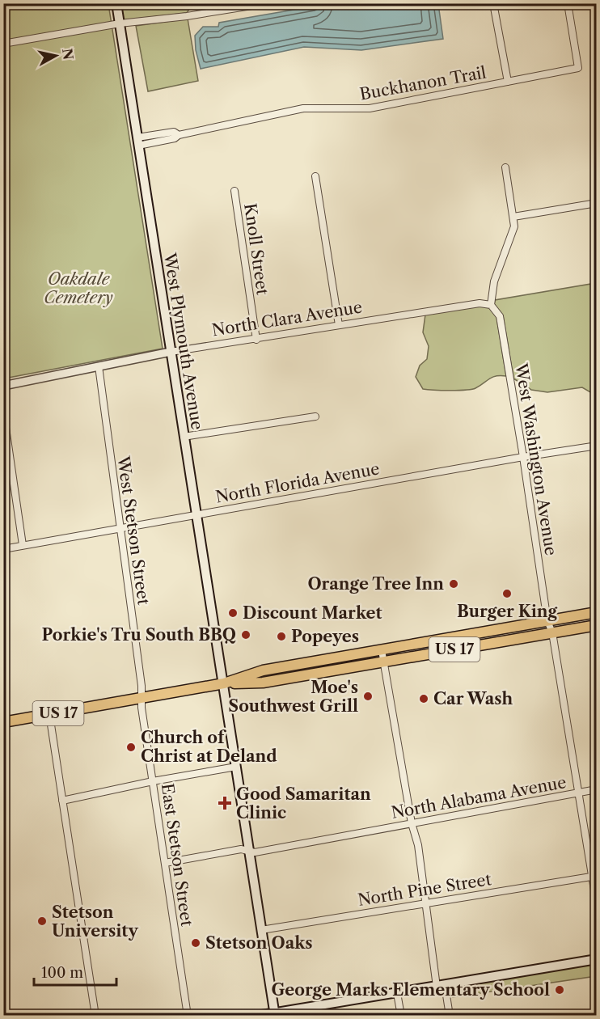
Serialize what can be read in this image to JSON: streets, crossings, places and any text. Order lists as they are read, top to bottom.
{
  "streets": {
    "main road": ["West Plymouth Avenue", "US 17"],
    "street": [
      "Buckhanon Trail",
      "Knoll Street",
      "North Clara Avenue",
      "West Washington Avenue",
      "North Florida Avenue",
      "West Stetson Street",
      "North Alabama Avenue",
      "East Stetson Street",
      "North Pine Street"
    ]
  },
  "crossings": [
    ["Buckhanon Trail", "West Plymouth Avenue"],
    ["Knoll Street", "North Clara Avenue"],
    ["North Clara Avenue", "West Plymouth Avenue"],
    ["North Clara Avenue", "West Washington Avenue"],
    ["North Clara Avenue", "West Stetson Street"],
    ["West Plymouth Avenue", "North Florida Avenue"],
    ["West Plymouth Avenue", "US 17"],
    ["West Plymouth Avenue", "North Alabama Avenue"],
    ["West Plymouth Avenue", "North Pine Street"],
    ["West Washington Avenue", "North Florida Avenue"],
    ["West Washington Avenue", "US 17"],
    ["West Washington Avenue", "North Alabama Avenue"],
    ["West Washington Avenue", "North Pine Street"],
    ["North Florida Avenue", "West Stetson Street"],
    ["West Stetson Street", "US 17"],
    ["West Stetson Street", "East Stetson Street"],
    ["US 17", "East Stetson Street"],
    ["North Alabama Avenue", "East Stetson Street"]
  ],
  "parks": ["Oakdale Cemetery"],
  "places": {
    "other": [
      "Orange Tree Inn",
      "Burger King",
      "Discount Market",
      "Porkie's Tru South BBQ",
      "Popeyes",
      "Moe's Southwest Grill",
      "Car Wash",
      "Church of Christ at Deland",
      "Stetson University",
      "Stetson Oaks",
      "George Marks Elementary School"
    ],
    "health": ["Good Samaritan Clinic"]
  },
  "scale_bar": "100 m",
  "north": "right"
}
